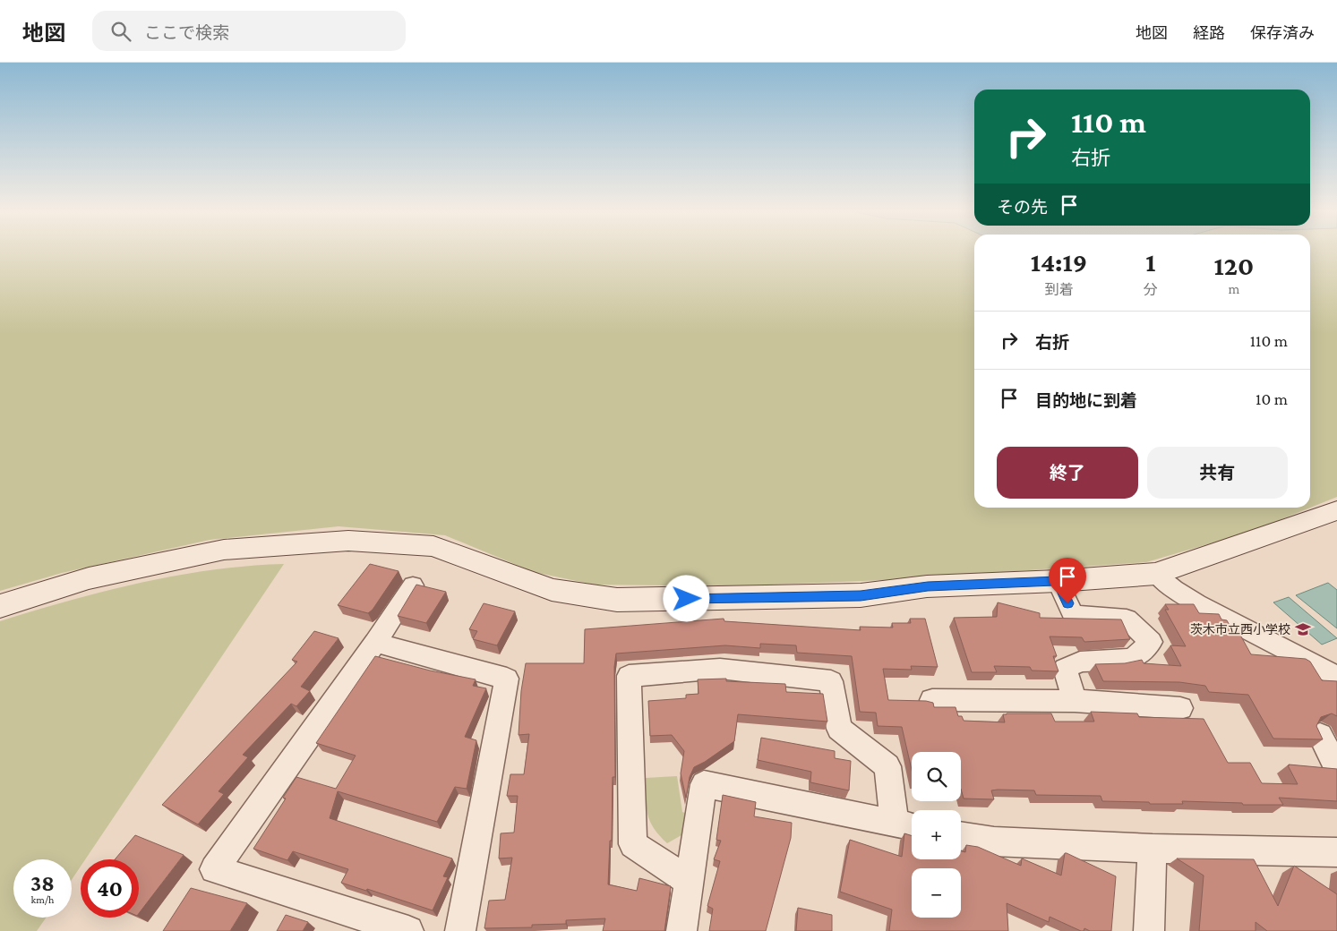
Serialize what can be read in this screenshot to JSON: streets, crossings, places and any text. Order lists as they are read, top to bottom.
{
  "places": {
    "school or university": ["茨木市立西小学校"]
  },
  "page": {
    "header": "地図",
    "search": "ここで検索",
    "nav": ["地図", "経路", "保存済み"],
    "turn": ["110 m", "右折"],
    "then": "その先",
    "eta": [
      "14:19",
      "到着",
      "1",
      "分",
      "120",
      "m"
    ],
    "list": [
      {
        "name": "右折",
        "value": "110 m"
      },
      {
        "name": "目的地に到着",
        "value": "10 m"
      }
    ],
    "buttons": ["終了", "共有"],
    "map_buttons": ["+", "−"],
    "speed": "38 km/h",
    "limit": "40"
  }
}
